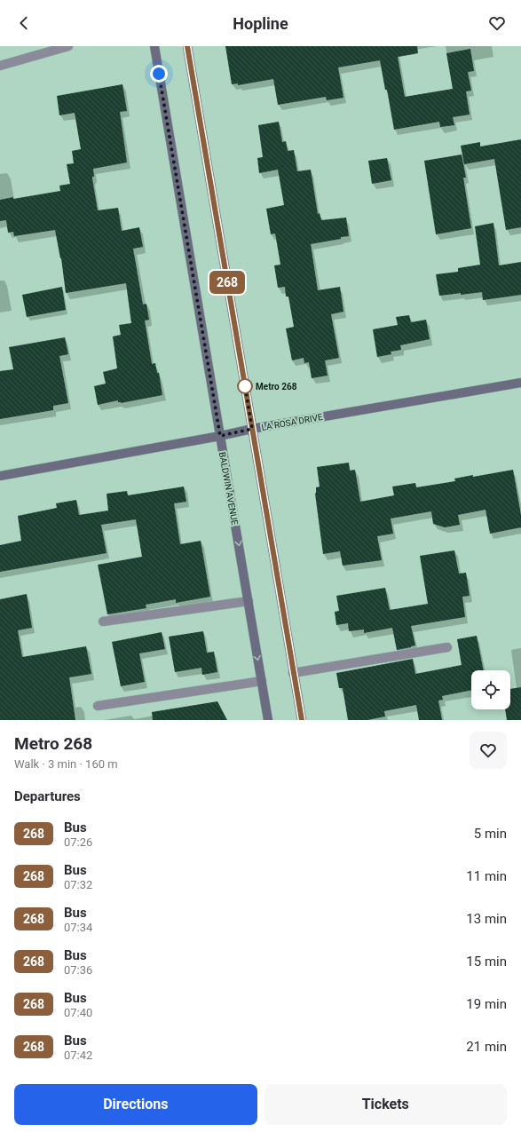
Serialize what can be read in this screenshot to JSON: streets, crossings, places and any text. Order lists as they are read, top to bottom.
{
  "streets": {
    "main road": ["LA ROSA DRIVE", "BALDWIN AVENUE"]
  },
  "crossings": [
    ["LA ROSA DRIVE", "BALDWIN AVENUE"]
  ],
  "places": ["Metro 268"],
  "lines": ["bus line 268"],
  "page": {
    "header": "Hopline",
    "on_map": "268",
    "heading": [
      ["Metro 268", "Walk · 3 min · 160 m"],
      "Departures"
    ],
    "list": [
      {
        "mark": "268",
        "name": "Bus",
        "note": "07:26",
        "value": "5 min"
      },
      {
        "mark": "268",
        "name": "Bus",
        "note": "07:32",
        "value": "11 min"
      },
      {
        "mark": "268",
        "name": "Bus",
        "note": "07:34",
        "value": "13 min"
      },
      {
        "mark": "268",
        "name": "Bus",
        "note": "07:36",
        "value": "15 min"
      },
      {
        "mark": "268",
        "name": "Bus",
        "note": "07:40",
        "value": "19 min"
      },
      {
        "mark": "268",
        "name": "Bus",
        "note": "07:42",
        "value": "21 min"
      }
    ],
    "buttons": ["Directions", "Tickets"]
  }
}
